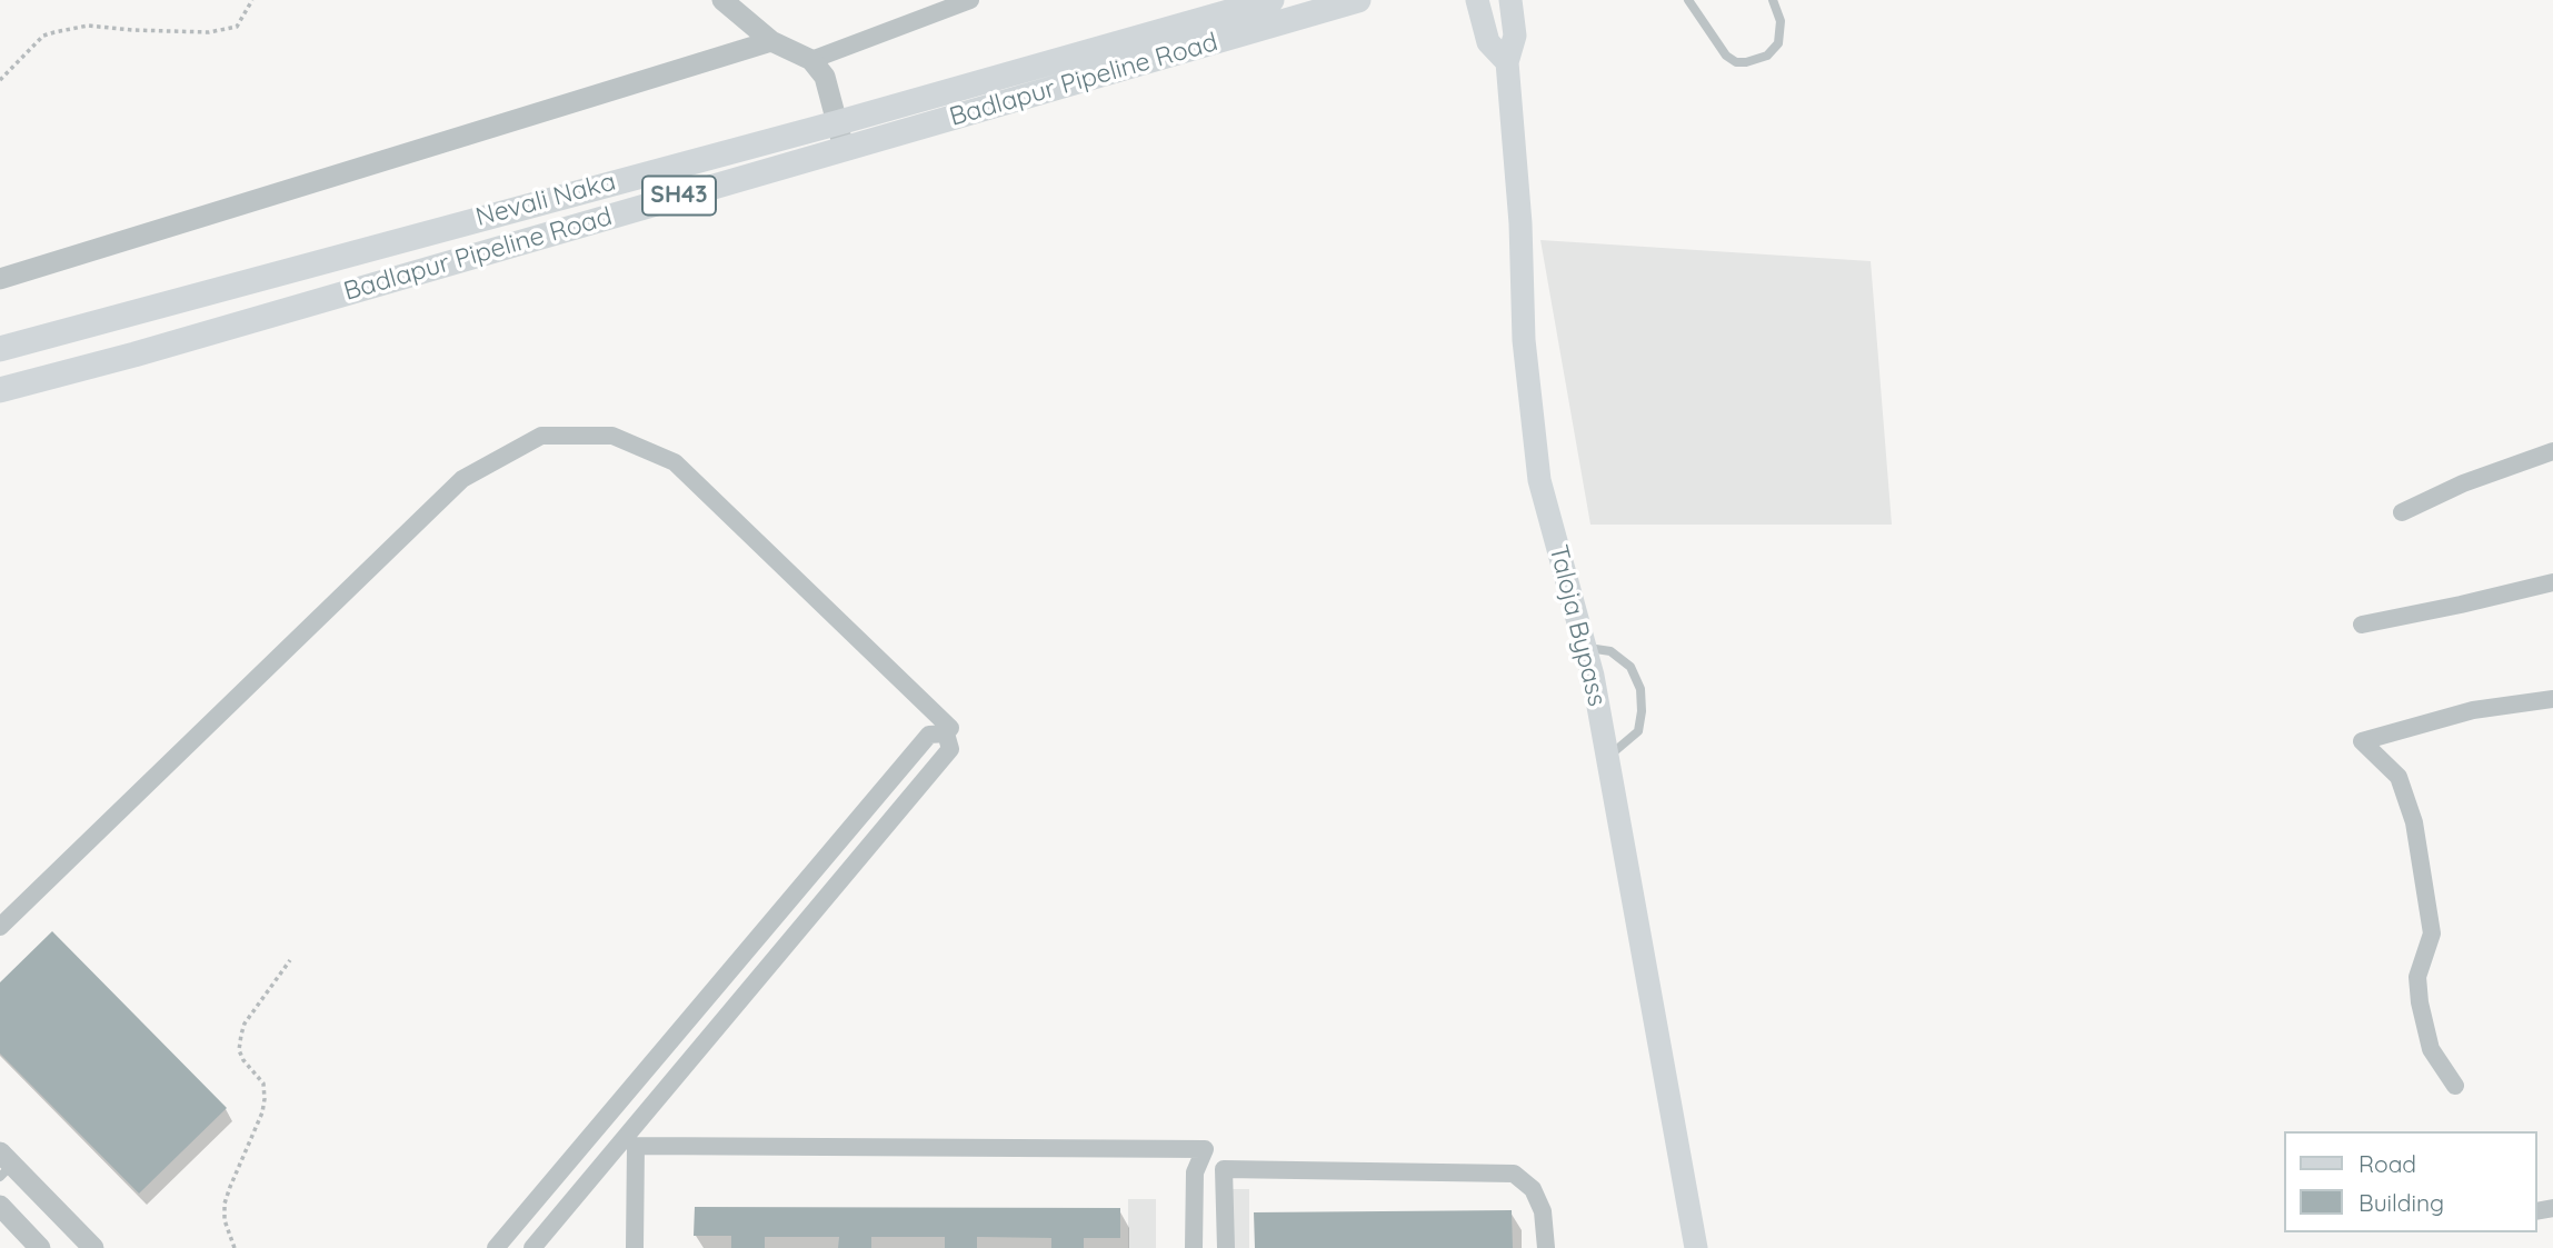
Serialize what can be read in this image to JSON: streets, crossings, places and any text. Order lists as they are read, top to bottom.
{
  "streets": {
    "main road": [
      "Badlapur Pipeline Road",
      "SH43",
      "Nevali Naka",
      "Taloja Bypass"
    ]
  },
  "legend": ["Road", "Building"]
}
